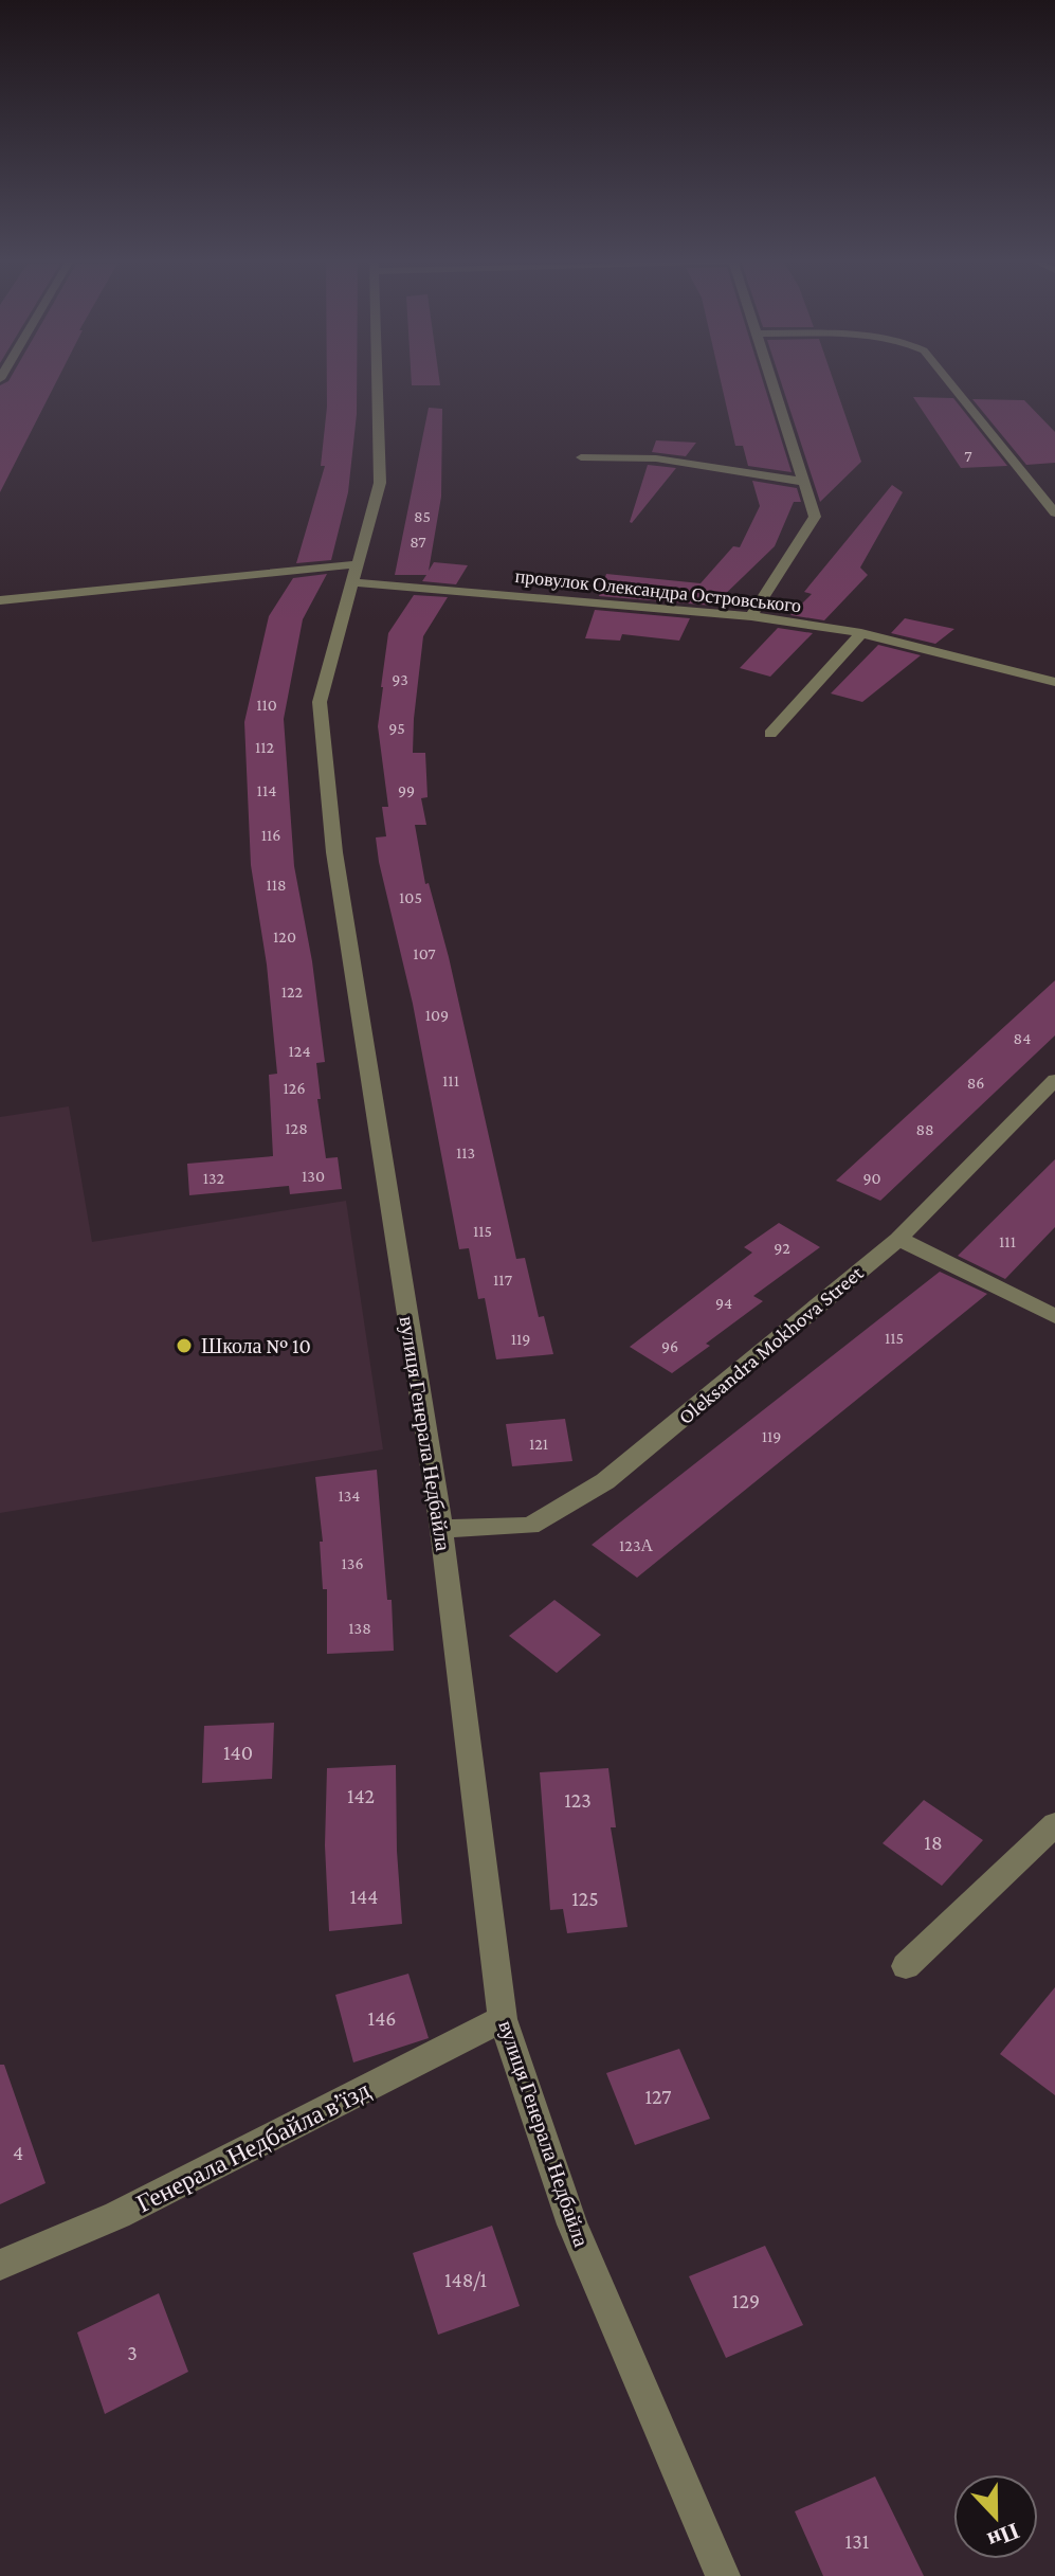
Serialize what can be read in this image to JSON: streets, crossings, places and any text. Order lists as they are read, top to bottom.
{
  "streets": {
    "street": [
      "провулок Олександра Островського",
      "Oleksandra Mokhova Street",
      "вулиця Генерала Недбайла",
      "Генерала Недбайла в’їзд"
    ]
  },
  "crossings": [
    ["провулок Олександра Островського", "вулиця Генерала Недбайла"],
    ["Oleksandra Mokhova Street", "вулиця Генерала Недбайла"],
    ["вулиця Генерала Недбайла", "Генерала Недбайла в’їзд"]
  ],
  "places": ["Школа № 10"],
  "house_numbers": [
    "7",
    "85",
    "87",
    "93",
    "110",
    "95",
    "112",
    "114",
    "99",
    "116",
    "118",
    "105",
    "120",
    "107",
    "122",
    "109",
    "84",
    "124",
    "111",
    "86",
    "126",
    "128",
    "88",
    "113",
    "130",
    "132",
    "90",
    "115",
    "111",
    "92",
    "117",
    "94",
    "115",
    "119",
    "96",
    "119",
    "121",
    "134",
    "123А",
    "136",
    "138",
    "140",
    "142",
    "123",
    "18",
    "144",
    "125",
    "146",
    "127",
    "4",
    "148/1",
    "129",
    "3",
    "131"
  ],
  "north": "bottom"
}
